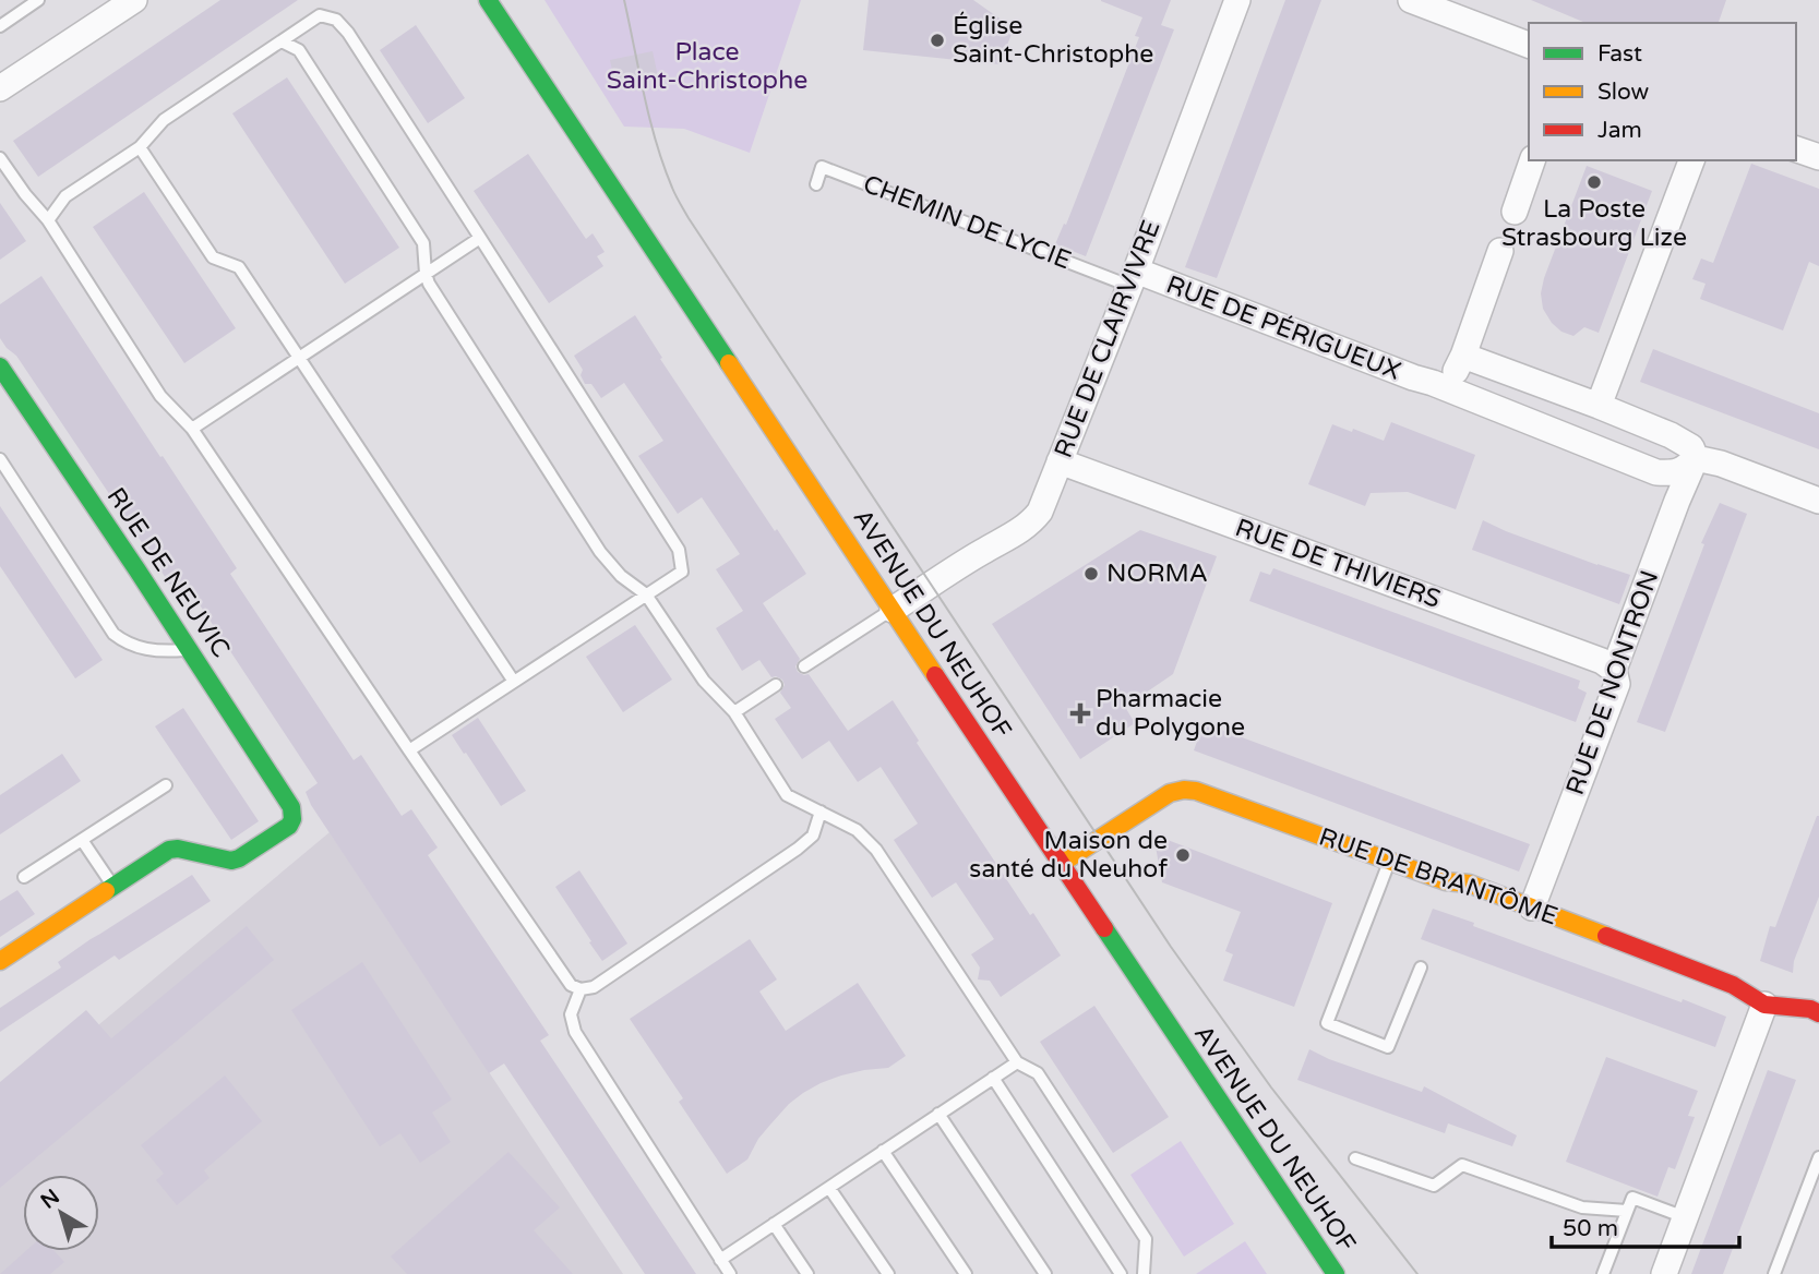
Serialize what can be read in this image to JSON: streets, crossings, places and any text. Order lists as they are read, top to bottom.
{
  "streets": {
    "street": [
      "RUE DE PÉRIGUEUX",
      "RUE DE CLAIRVIVRE",
      "RUE DE THIVIERS",
      "RUE DE NEUVIC",
      "AVENUE DU NEUHOF",
      "RUE DE NONTRON",
      "RUE DE BRANTÔME"
    ],
    "lane": ["CHEMIN DE LYCIE"]
  },
  "crossings": [
    ["CHEMIN DE LYCIE", "RUE DE PÉRIGUEUX"],
    ["CHEMIN DE LYCIE", "RUE DE CLAIRVIVRE"],
    ["RUE DE PÉRIGUEUX", "RUE DE CLAIRVIVRE"],
    ["RUE DE PÉRIGUEUX", "RUE DE NONTRON"],
    ["RUE DE CLAIRVIVRE", "RUE DE THIVIERS"],
    ["RUE DE CLAIRVIVRE", "AVENUE DU NEUHOF"],
    ["RUE DE THIVIERS", "RUE DE NONTRON"],
    ["AVENUE DU NEUHOF", "RUE DE BRANTÔME"],
    ["RUE DE NONTRON", "RUE DE BRANTÔME"]
  ],
  "parks": ["Place Saint-Christophe"],
  "places": {
    "other": [
      "Église Saint-Christophe",
      "La Poste Strasbourg Lize",
      "NORMA",
      "Maison de santé du Neuhof"
    ],
    "health": ["Pharmacie du Polygone"]
  },
  "legend": ["Fast", "Slow", "Jam"],
  "scale_bar": "50 m",
  "north": "top left"
}
